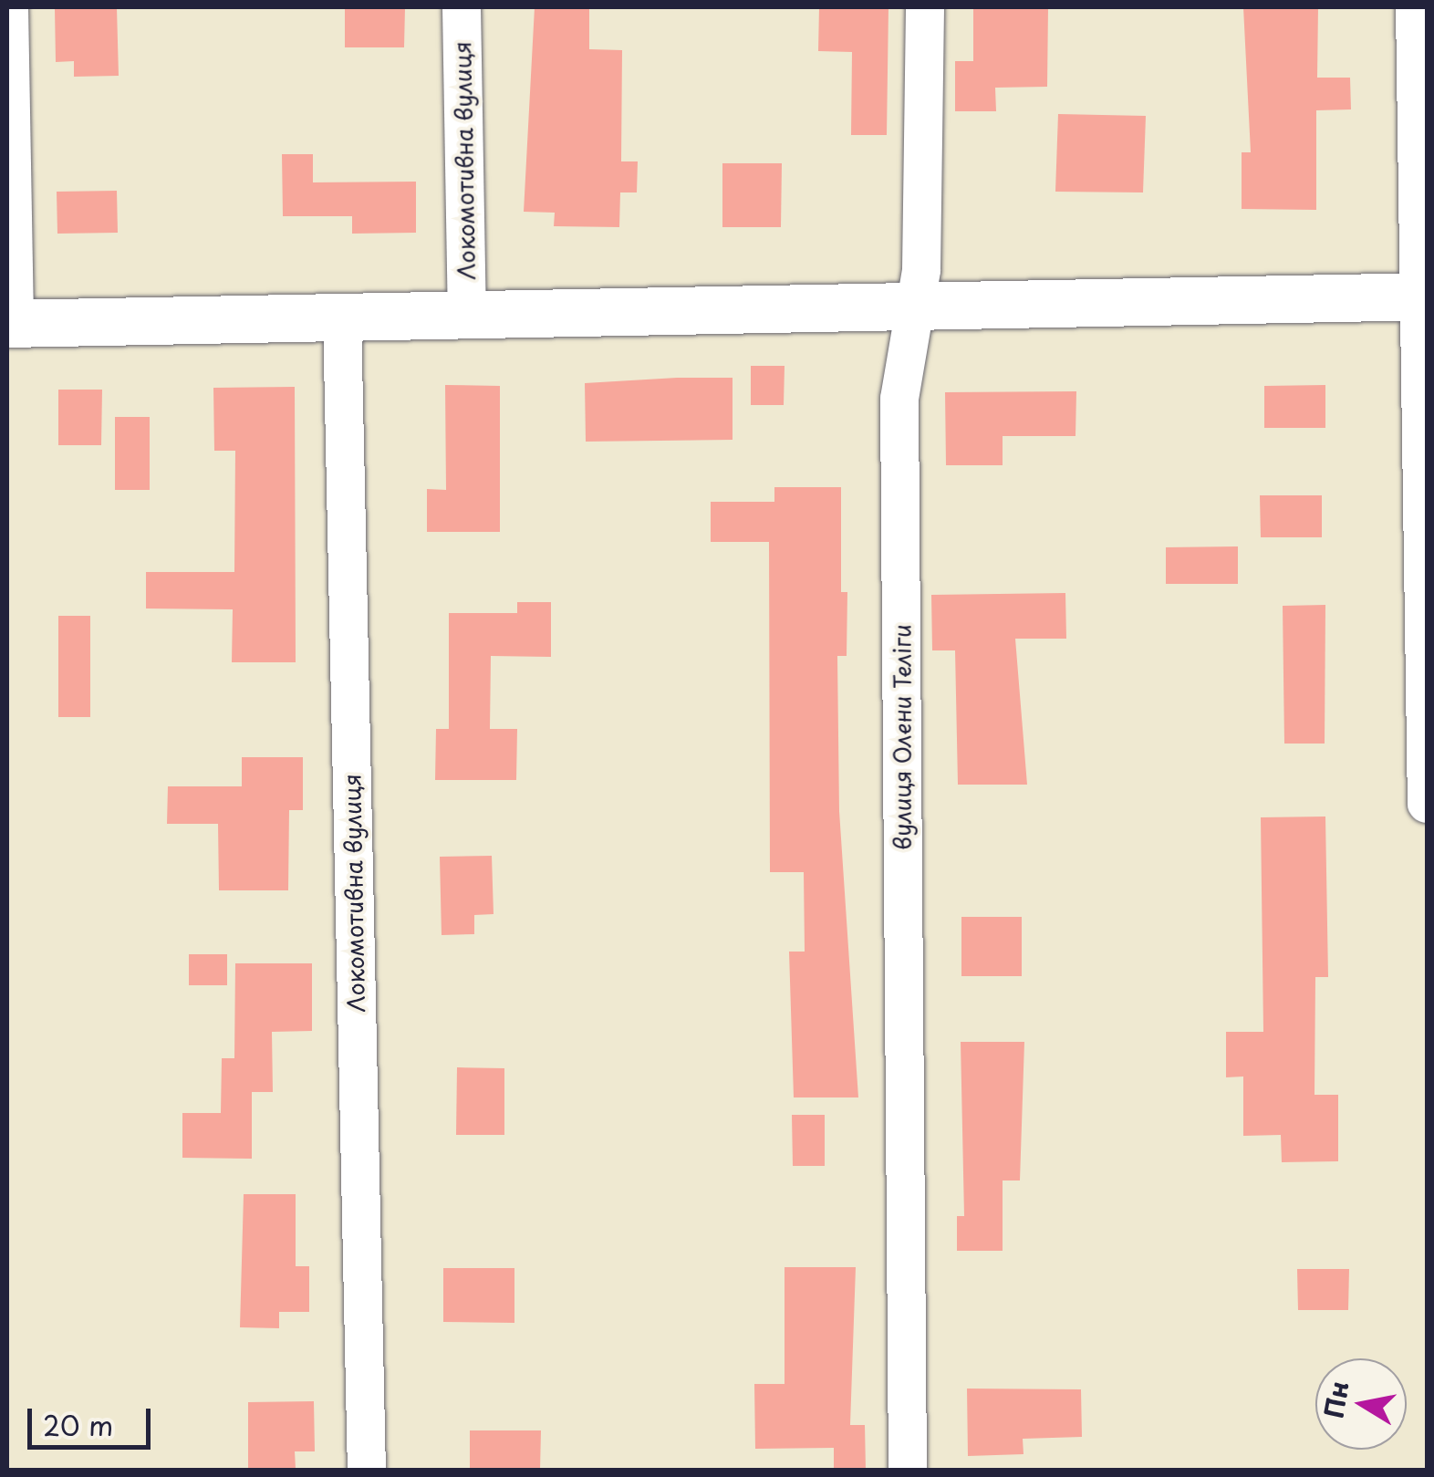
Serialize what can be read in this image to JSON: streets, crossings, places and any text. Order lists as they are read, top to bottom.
{
  "streets": {
    "street": ["Локомотивна вулиця", "вулиця Олени Теліги"]
  },
  "scale_bar": "20 m",
  "north": "left"
}
